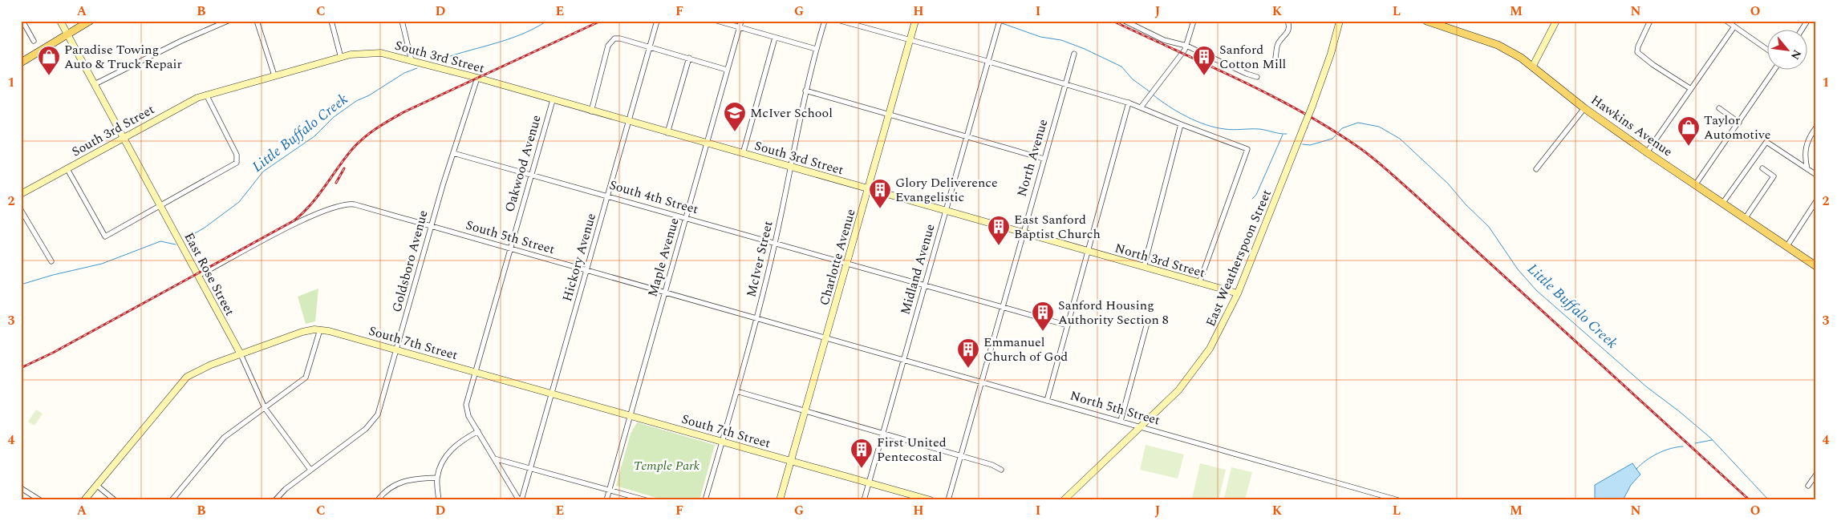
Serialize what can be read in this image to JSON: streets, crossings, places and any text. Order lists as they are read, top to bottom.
{
  "streets": {
    "main road": ["Hawkins Avenue"],
    "street": [
      "South 3rd Street",
      "North Avenue",
      "Oakwood Avenue",
      "South 4th Street",
      "South 5th Street",
      "Hickory Avenue",
      "Maple Avenue",
      "Charlotte Avenue",
      "East Weatherspoon Street",
      "McIver Street",
      "North 3rd Street",
      "Goldsboro Avenue",
      "Midland Avenue",
      "East Rose Street",
      "South 7th Street",
      "North 5th Street"
    ]
  },
  "crossings": [
    ["South 3rd Street", "Oakwood Avenue"],
    ["South 3rd Street", "Hickory Avenue"],
    ["South 3rd Street", "Maple Avenue"],
    ["South 3rd Street", "Charlotte Avenue"],
    ["South 3rd Street", "McIver Street"],
    ["South 3rd Street", "North 3rd Street"],
    ["South 3rd Street", "Goldsboro Avenue"],
    ["South 3rd Street", "East Rose Street"],
    ["North Avenue", "South 4th Street"],
    ["North Avenue", "North 3rd Street"],
    ["North Avenue", "North 5th Street"],
    ["Oakwood Avenue", "South 4th Street"],
    ["Oakwood Avenue", "South 5th Street"],
    ["Oakwood Avenue", "Hickory Avenue"],
    ["Oakwood Avenue", "South 7th Street"],
    ["South 4th Street", "Hickory Avenue"],
    ["South 4th Street", "Maple Avenue"],
    ["South 4th Street", "Charlotte Avenue"],
    ["South 4th Street", "McIver Street"],
    ["South 4th Street", "Goldsboro Avenue"],
    ["South 4th Street", "Midland Avenue"],
    ["South 5th Street", "Hickory Avenue"],
    ["South 5th Street", "Maple Avenue"],
    ["South 5th Street", "Charlotte Avenue"],
    ["South 5th Street", "McIver Street"],
    ["South 5th Street", "Goldsboro Avenue"],
    ["South 5th Street", "East Rose Street"],
    ["South 5th Street", "North 5th Street"],
    ["Hickory Avenue", "South 7th Street"],
    ["Maple Avenue", "South 7th Street"],
    ["Charlotte Avenue", "North 3rd Street"],
    ["Charlotte Avenue", "South 7th Street"],
    ["Charlotte Avenue", "North 5th Street"],
    ["East Weatherspoon Street", "North 3rd Street"],
    ["East Weatherspoon Street", "North 5th Street"],
    ["McIver Street", "South 7th Street"],
    ["North 3rd Street", "Midland Avenue"],
    ["Goldsboro Avenue", "East Rose Street"],
    ["Goldsboro Avenue", "South 7th Street"],
    ["Midland Avenue", "South 7th Street"],
    ["Midland Avenue", "North 5th Street"],
    ["East Rose Street", "South 7th Street"]
  ],
  "water": ["Little Buffalo Creek"],
  "parks": ["Temple Park"],
  "places": {
    "shop": ["Paradise Towing Auto & Truck Repair", "Taylor Automotive"],
    "building": [
      "Sanford Cotton Mill",
      "Glory Deliverence Evangelistic",
      "East Sanford Baptist Church",
      "Sanford Housing Authority Section 8",
      "Emmanuel Church of God",
      "First United Pentecostal"
    ],
    "school or university": ["McIver School"]
  },
  "north": "bottom right",
  "grid": {
    "columns": [
      "A",
      "B",
      "C",
      "D",
      "E",
      "F",
      "G",
      "H",
      "I",
      "J",
      "K",
      "L",
      "M",
      "N",
      "O"
    ],
    "rows": [
      "1",
      "2",
      "3",
      "4"
    ]
  }
}
